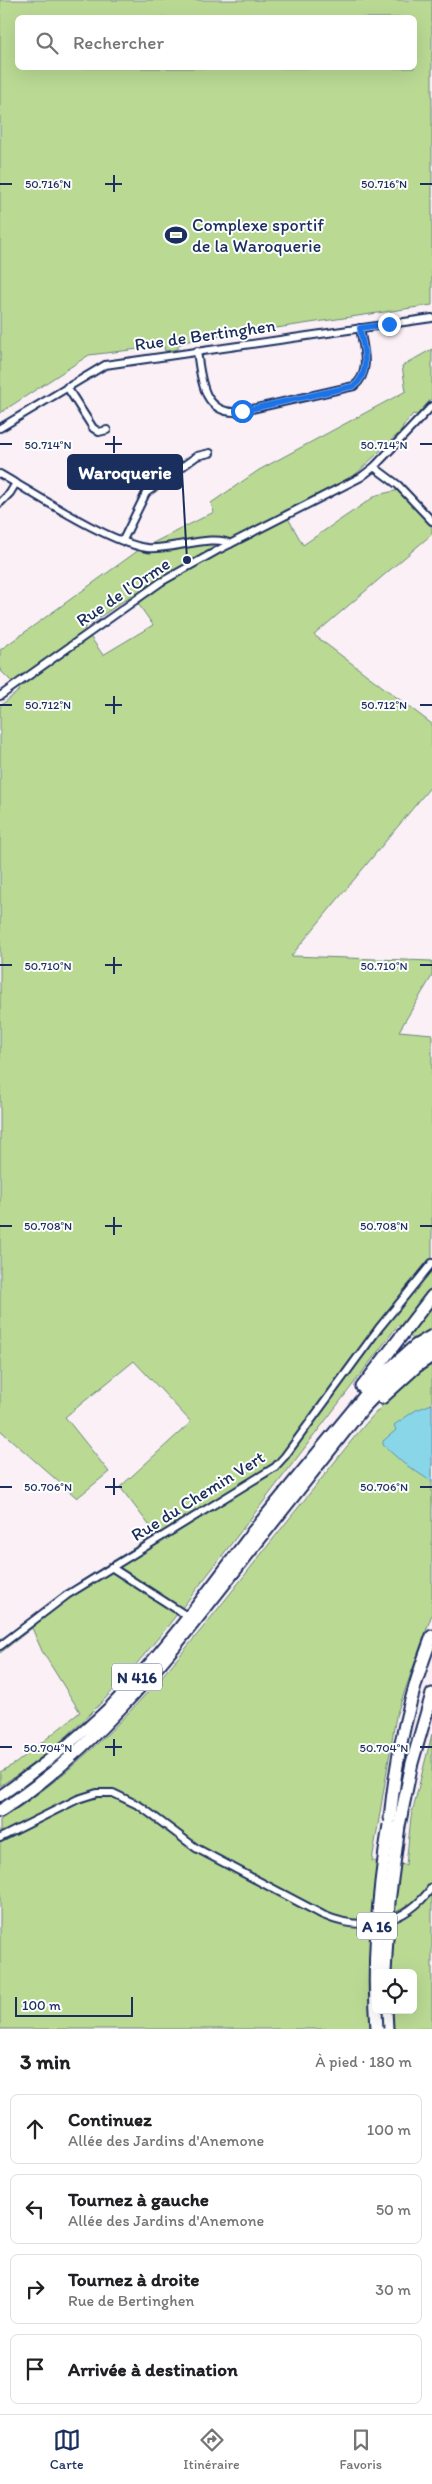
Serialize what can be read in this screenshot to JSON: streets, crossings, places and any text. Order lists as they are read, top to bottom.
{
  "streets": {
    "highway": ["N 416", "A 16"],
    "street": ["Rue de Bertinghen", "Rue de l'Orme", "Rue du Chemin Vert"]
  },
  "places": {
    "sports": ["Complexe sportif de la Waroquerie"],
    "other": ["Waroquerie"]
  },
  "scale_bar": "100 m",
  "page": {
    "search": "Rechercher",
    "scale": "100 m",
    "heading": ["3 min", "À pied · 180 m"],
    "list": [
      ["Continuez", "Allée des Jardins d'Anemone", "100 m"],
      ["Tournez à gauche", "Allée des Jardins d'Anemone", "50 m"],
      ["Tournez à droite", "Rue de Bertinghen", "30 m"],
      "Arrivée à destination"
    ],
    "nav": ["Carte", "Itinéraire", "Favoris"]
  },
  "coordinates": [
    "50.716°N",
    "50.714°N",
    "50.712°N",
    "50.710°N",
    "50.708°N",
    "50.706°N",
    "50.704°N"
  ]
}
